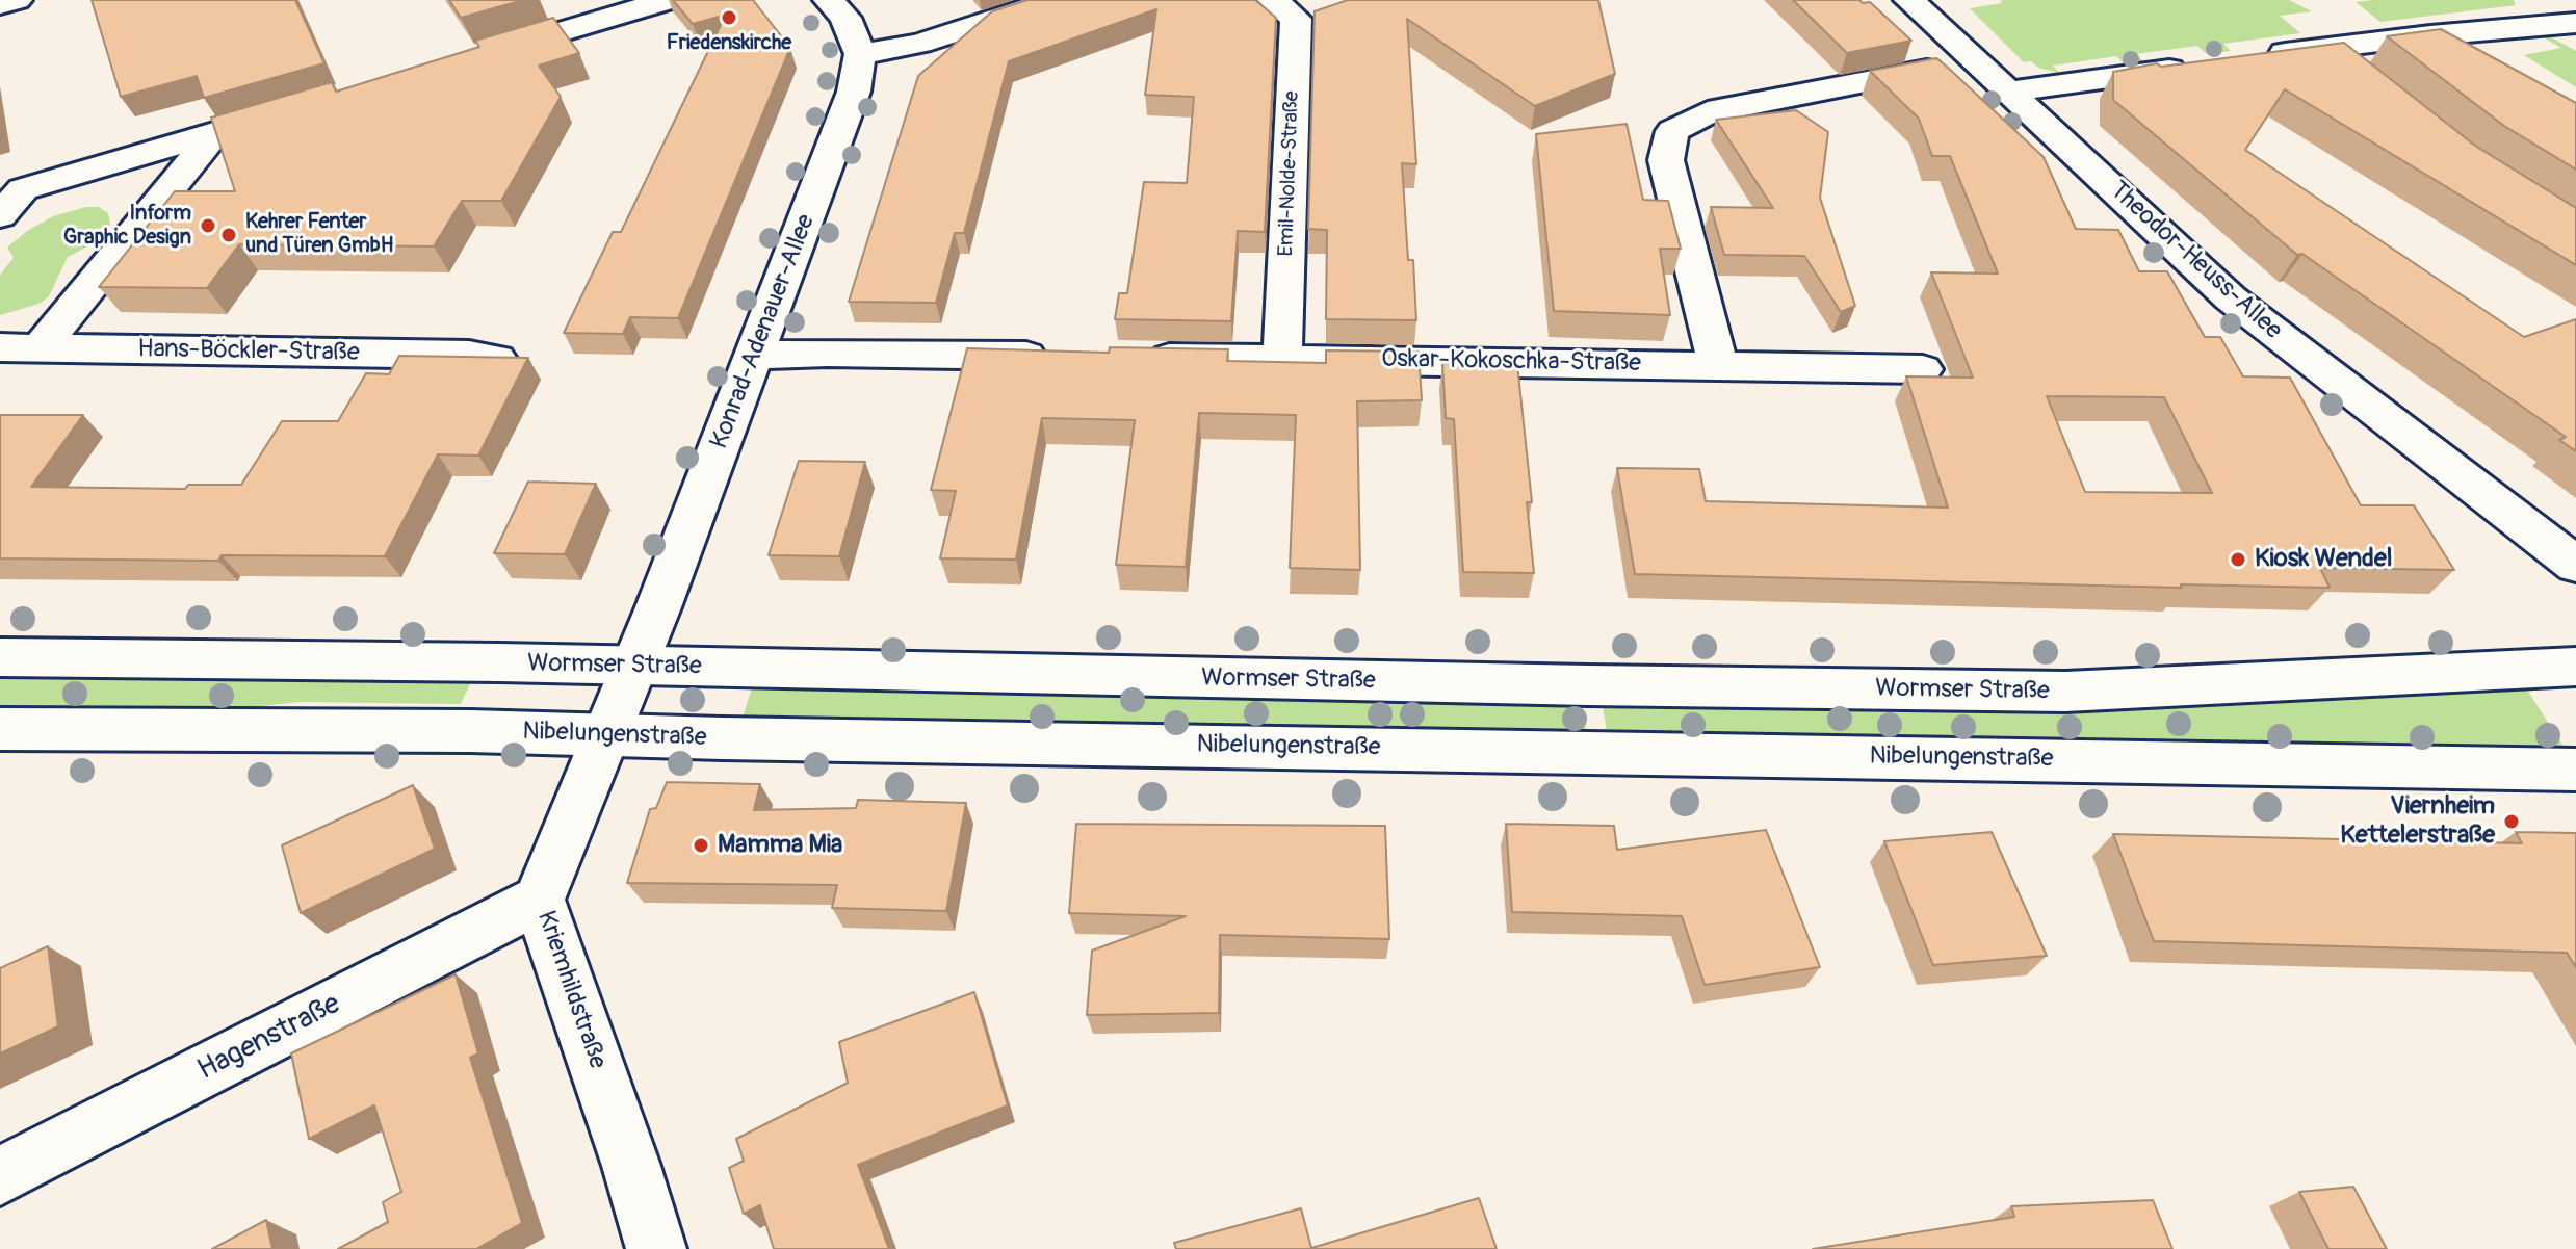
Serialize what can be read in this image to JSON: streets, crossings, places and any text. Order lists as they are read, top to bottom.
{
  "streets": {
    "street": [
      "Emil-Nolde-Straße",
      "Theodor-Heuss-Allee",
      "Konrad-Adenauer-Allee",
      "Hans-Böckler-Straße",
      "Oskar-Kokoschka-Straße",
      "Wormser Straße",
      "Nibelungenstraße",
      "Kriemhildstraße",
      "Hagenstraße"
    ]
  },
  "crossings": [
    ["Emil-Nolde-Straße", "Oskar-Kokoschka-Straße"],
    ["Konrad-Adenauer-Allee", "Wormser Straße"],
    ["Konrad-Adenauer-Allee", "Nibelungenstraße"],
    ["Konrad-Adenauer-Allee", "Kriemhildstraße"],
    ["Nibelungenstraße", "Kriemhildstraße"],
    ["Kriemhildstraße", "Hagenstraße"]
  ],
  "places": [
    "Friedenskirche",
    "Inform Graphic Design",
    "Kehrer Fenter und Türen GmbH",
    "Kiosk Wendel",
    "Viernheim Kettelerstraße",
    "Mamma Mia"
  ]
}
